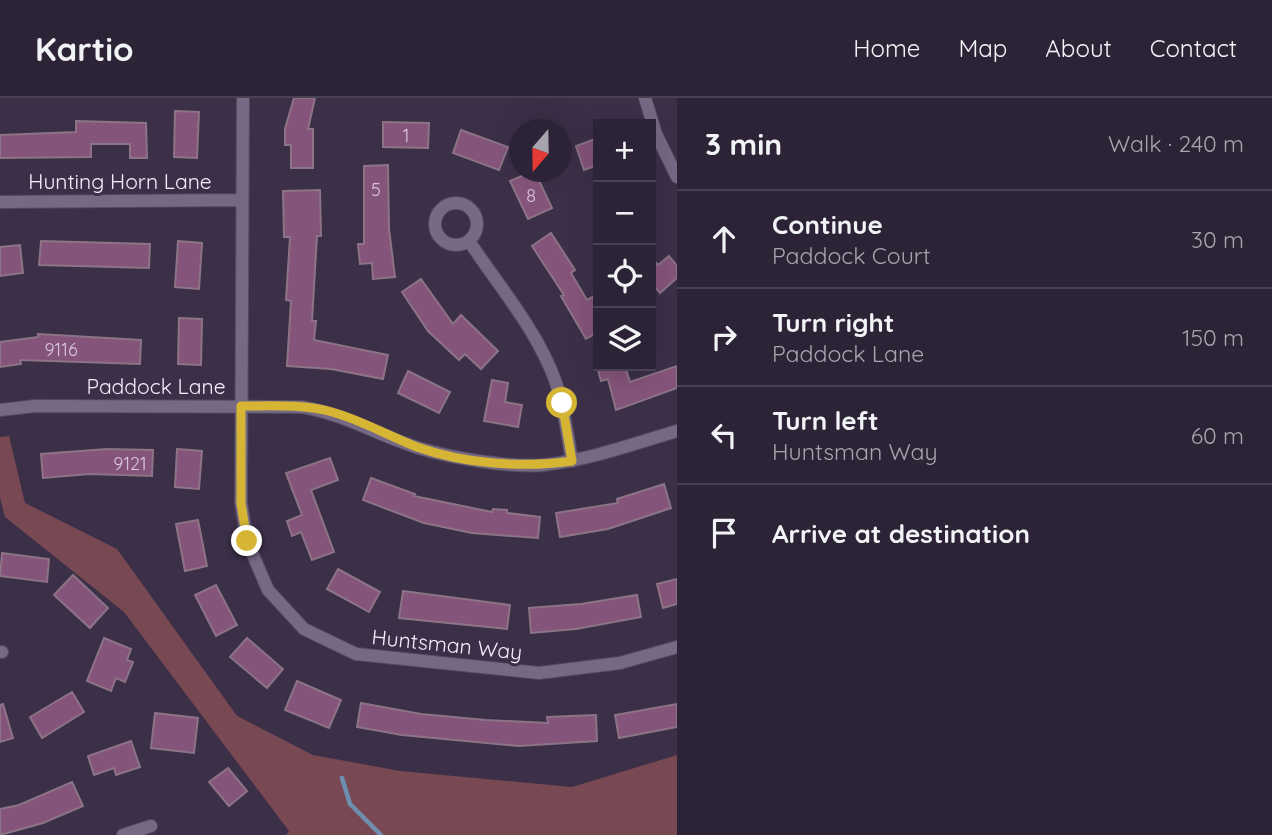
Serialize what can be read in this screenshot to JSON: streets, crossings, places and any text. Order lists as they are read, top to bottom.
{
  "streets": {
    "street": ["Hunting Horn Lane", "Paddock Lane", "Huntsman Way"]
  },
  "crossings": [
    ["Hunting Horn Lane", "Huntsman Way"],
    ["Paddock Lane", "Huntsman Way"]
  ],
  "house_numbers": [
    "1",
    "5",
    "8",
    "9116",
    "9121"
  ],
  "north": "bottom",
  "page": {
    "header": "Kartio",
    "nav": [
      "Home",
      "Map",
      "About",
      "Contact"
    ],
    "heading": ["3 min", "Walk · 240 m"],
    "map_buttons": ["+", "−"],
    "list": [
      ["Continue", "Paddock Court", "30 m"],
      ["Turn right", "Paddock Lane", "150 m"],
      ["Turn left", "Huntsman Way", "60 m"],
      "Arrive at destination"
    ]
  }
}
